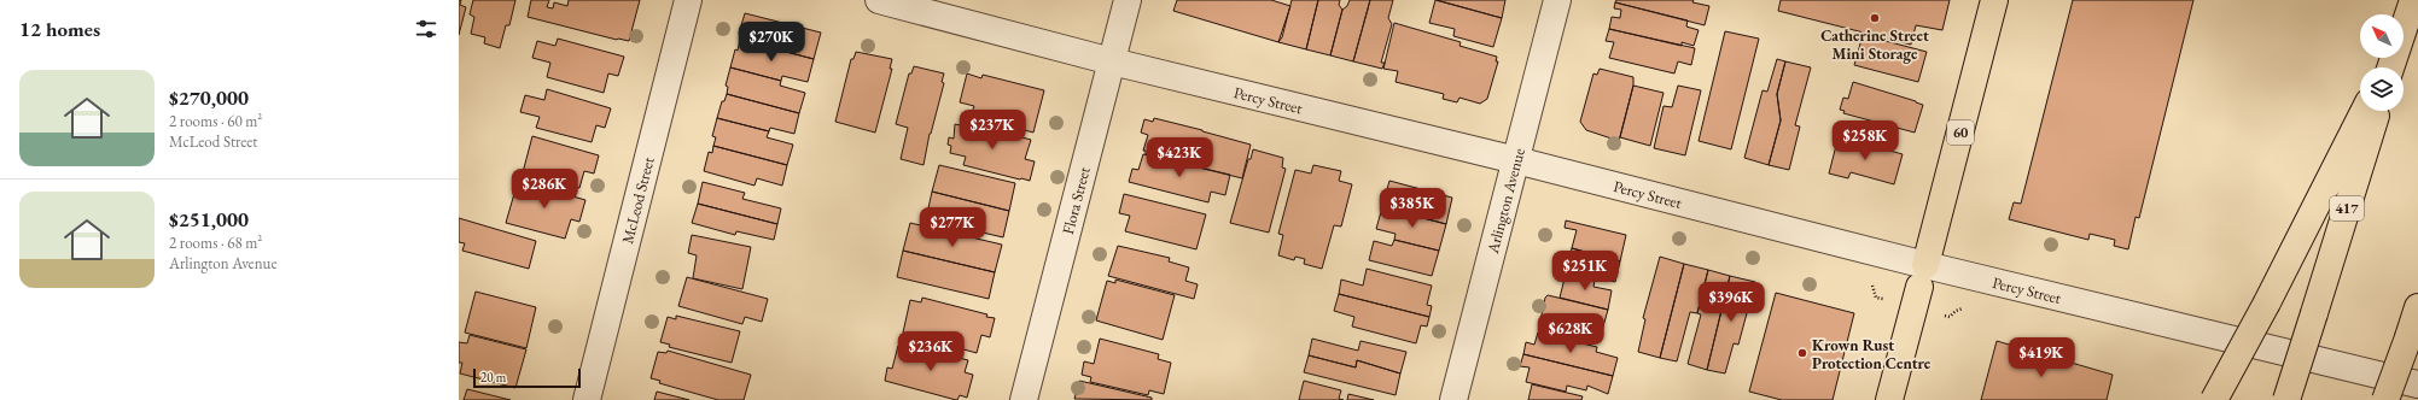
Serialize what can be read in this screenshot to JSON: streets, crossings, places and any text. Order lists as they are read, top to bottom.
{
  "streets": {
    "main road": ["60", "417"],
    "street": [
      "Percy Street",
      "McLeod Street",
      "Flora Street",
      "Arlington Avenue"
    ]
  },
  "crossings": [
    ["Percy Street", "60"],
    ["Percy Street", "Flora Street"],
    ["Percy Street", "Arlington Avenue"]
  ],
  "places": ["Catherine Street Mini Storage", "Krown Rust Protection Centre"],
  "scale_bar": "20 m",
  "north": "top left",
  "page": {
    "heading": "12 homes",
    "price": [
      "$270K",
      "$237K",
      "$258K",
      "$423K",
      "$286K",
      "$385K",
      "$277K",
      "$251K",
      "$396K",
      "$628K",
      "$236K",
      "$419K"
    ],
    "list": [
      {
        "name": "$270,000",
        "note": "2 rooms · 60 m² · McLeod Street"
      },
      {
        "name": "$251,000",
        "note": "2 rooms · 68 m² · Arlington Avenue"
      }
    ],
    "scale": "20 m"
  }
}
